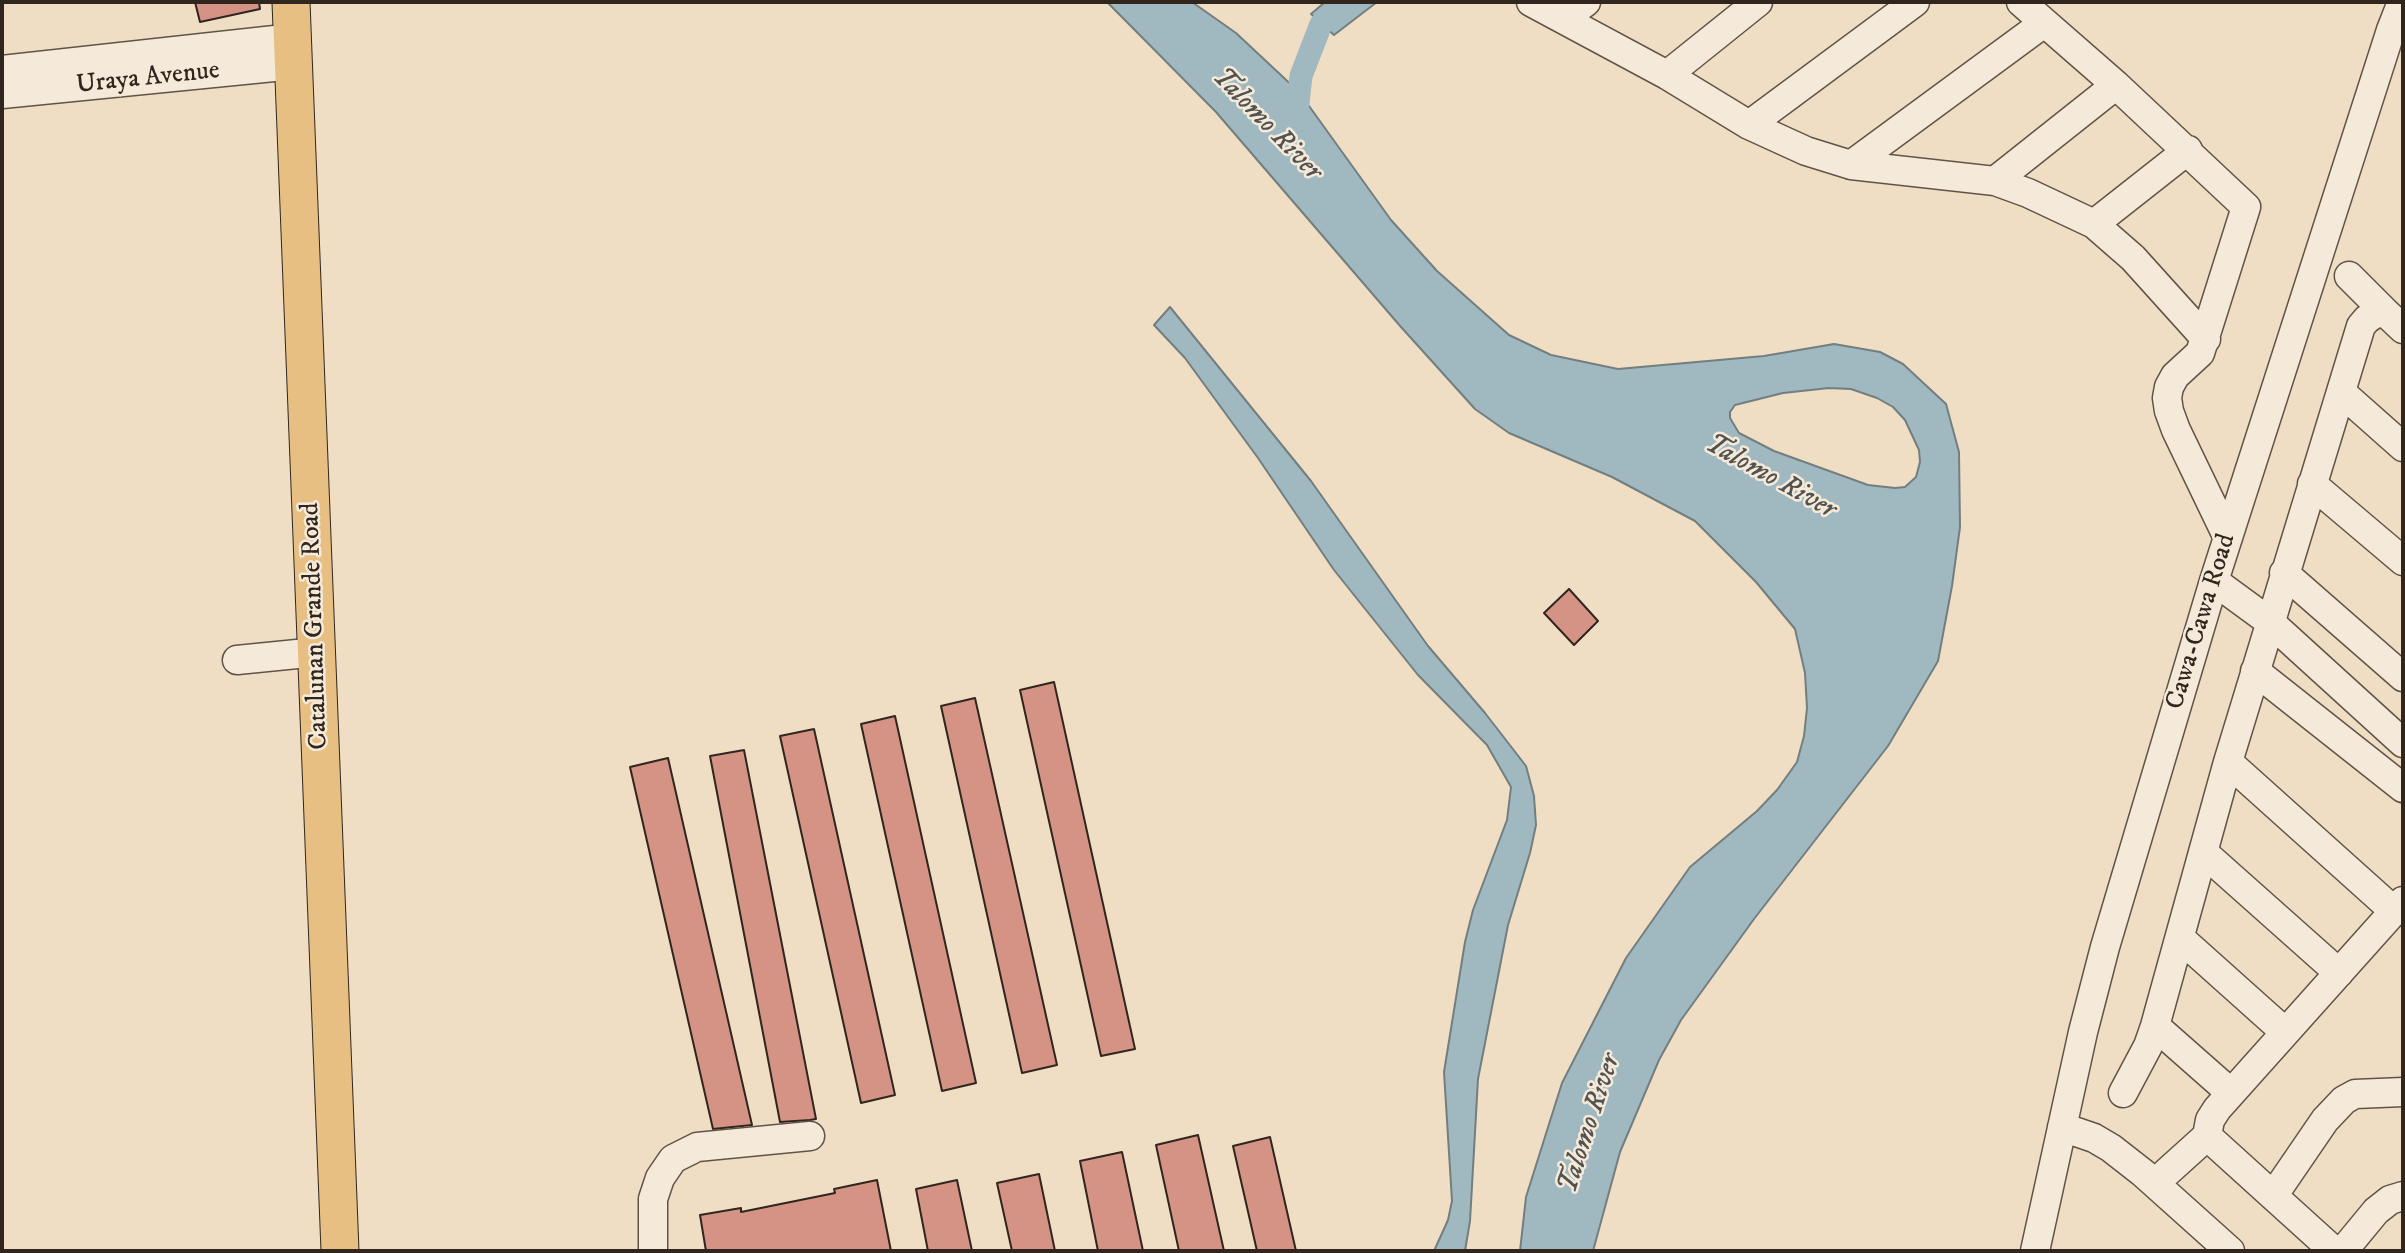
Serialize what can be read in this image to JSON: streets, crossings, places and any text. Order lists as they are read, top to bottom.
{
  "streets": {
    "main road": ["Catalunan Grande Road"],
    "street": ["Uraya Avenue", "Cawa-Cawa Road"]
  },
  "crossings": [
    ["Uraya Avenue", "Catalunan Grande Road"]
  ],
  "water": ["Talomo River"]
}
